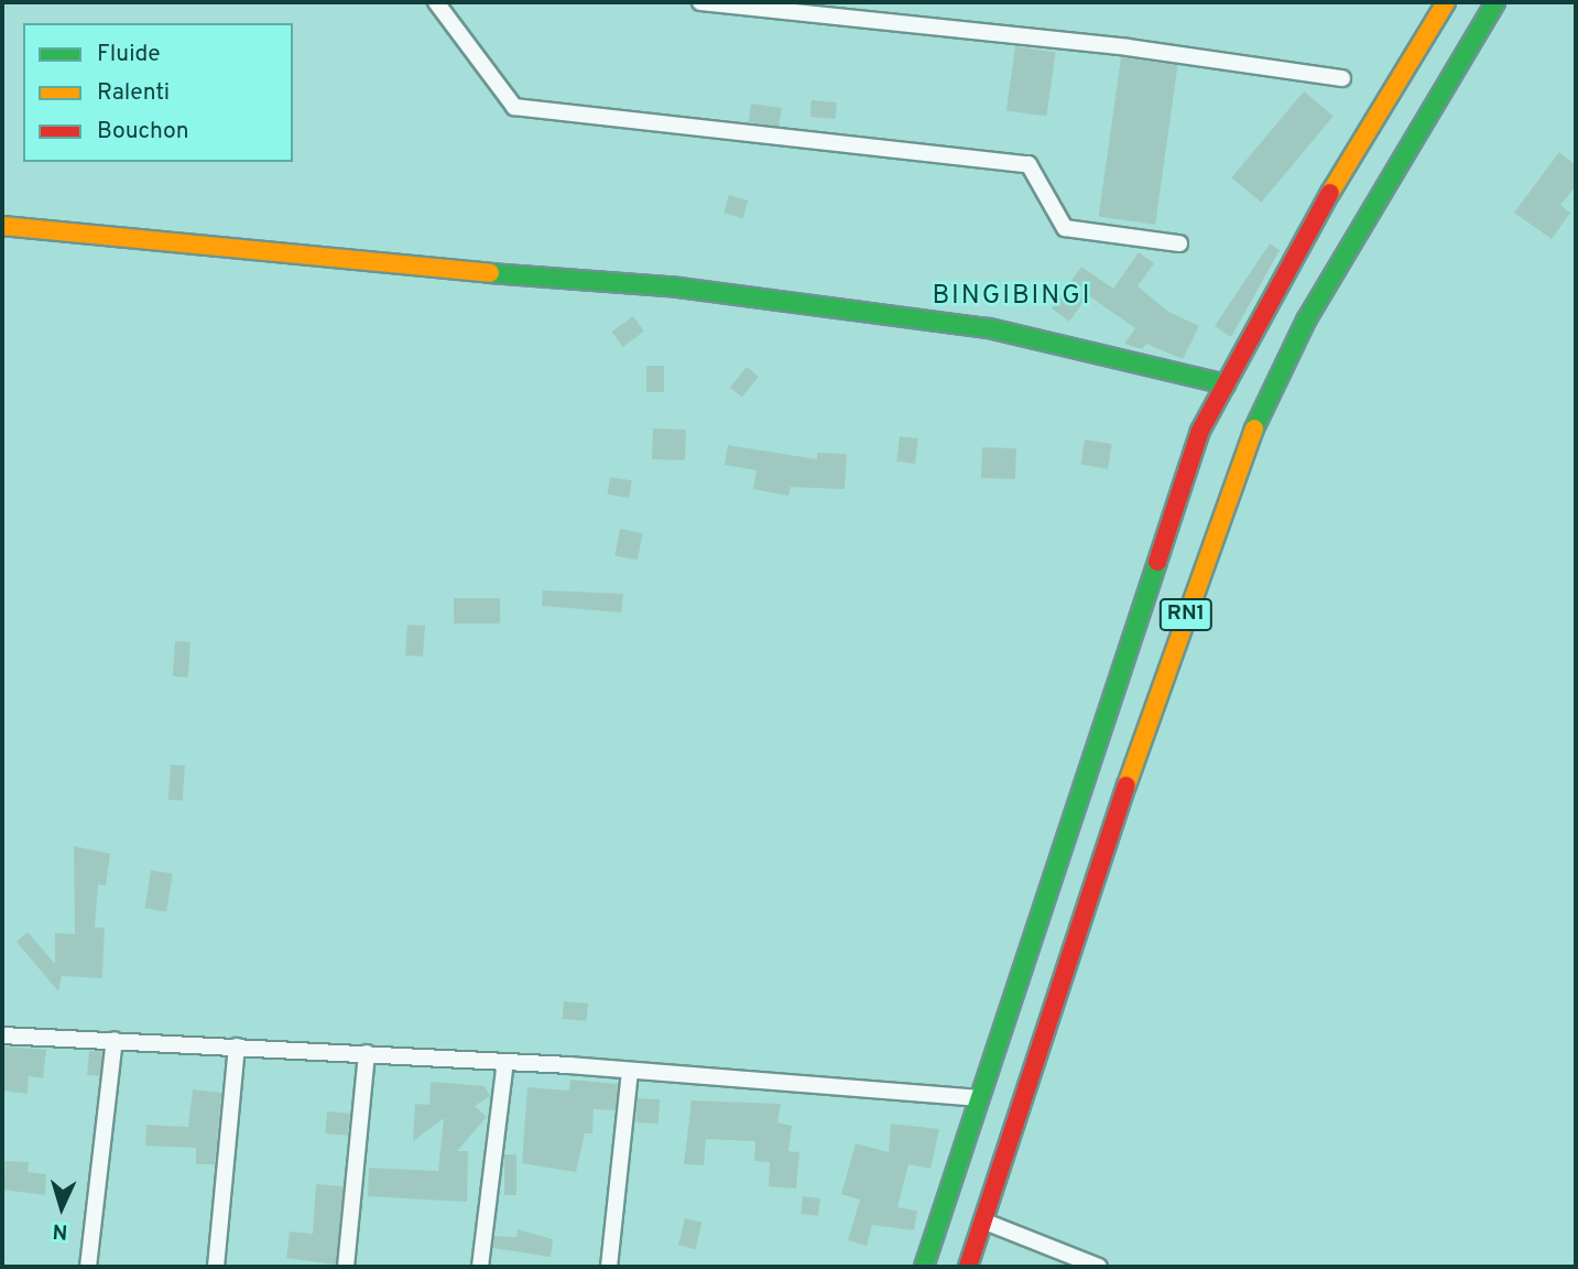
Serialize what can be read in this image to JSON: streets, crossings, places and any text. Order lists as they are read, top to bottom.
{
  "streets": {
    "main road": ["RN1"]
  },
  "districts": ["BINGIBINGI"],
  "legend": ["Fluide", "Ralenti", "Bouchon"],
  "north": "bottom"
}
